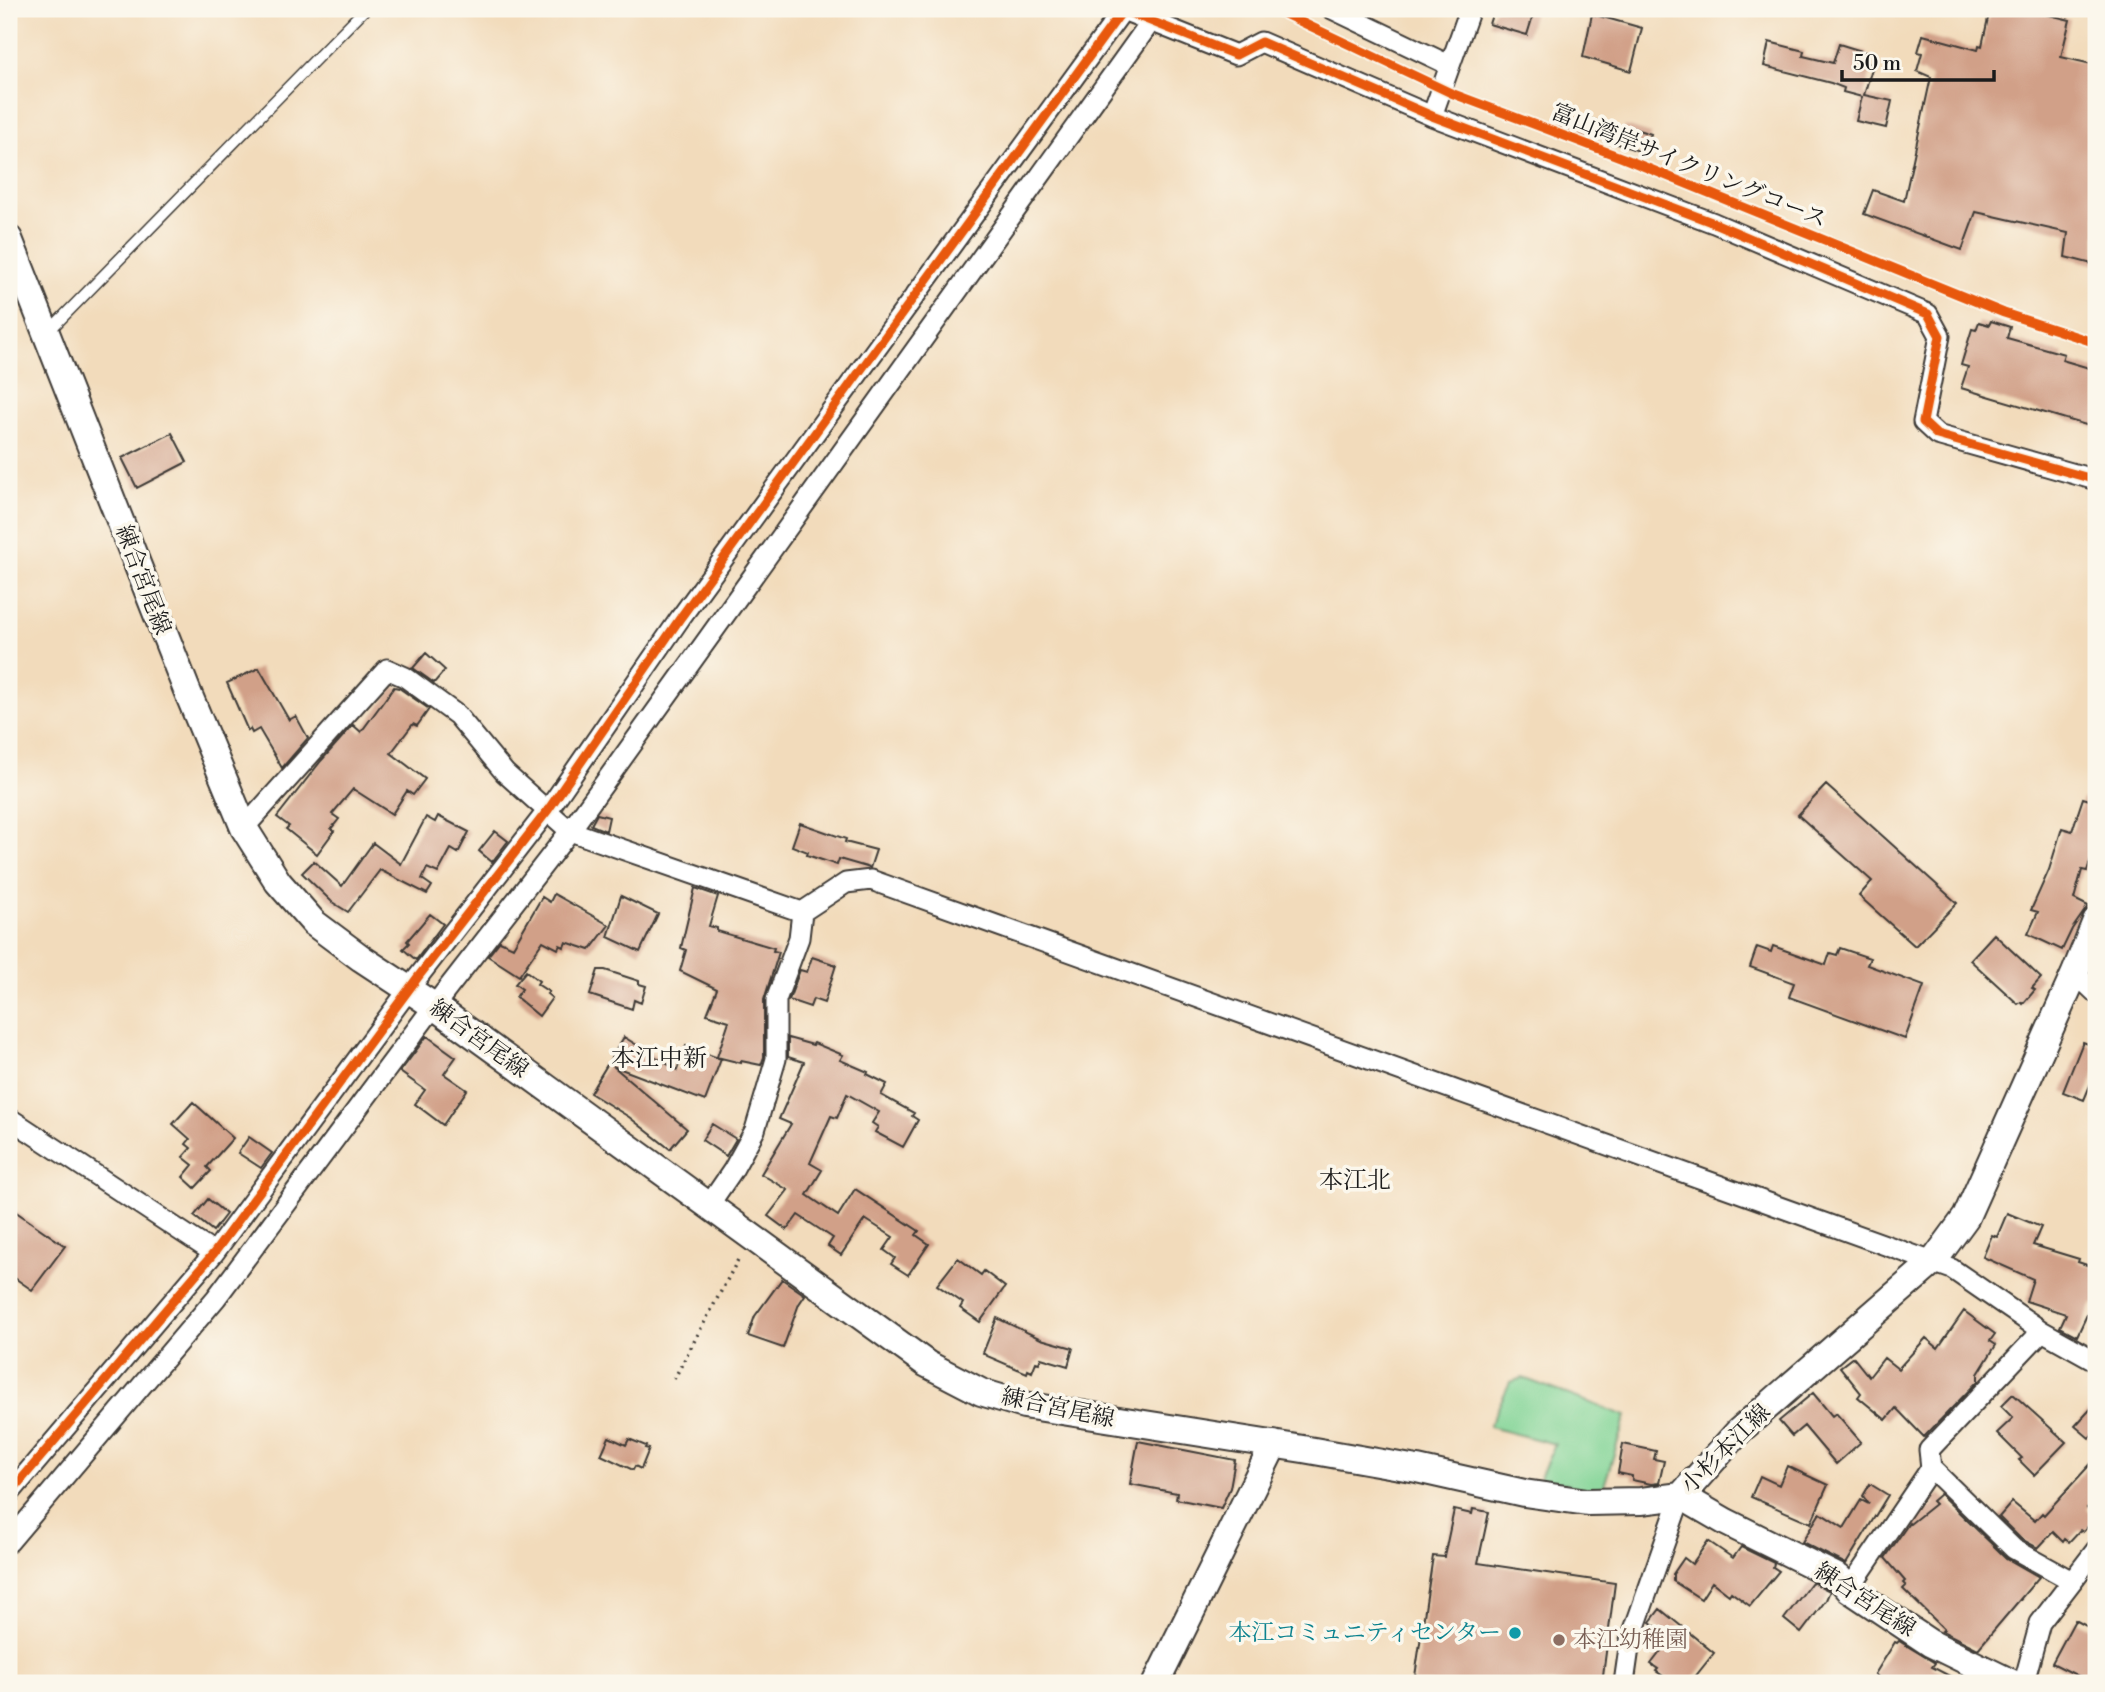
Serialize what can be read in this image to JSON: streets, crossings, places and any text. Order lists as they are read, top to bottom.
{
  "streets": {
    "main road": ["練合宮尾線", "小杉本江線"],
    "cycle path": ["富山湾岸サイクリングコース"]
  },
  "crossings": [
    ["練合宮尾線", "小杉本江線"]
  ],
  "districts": ["本江中新", "本江北"],
  "places": ["本江コミュニティセンター", "本江幼稚園"],
  "scale_bar": "50 m"
}
